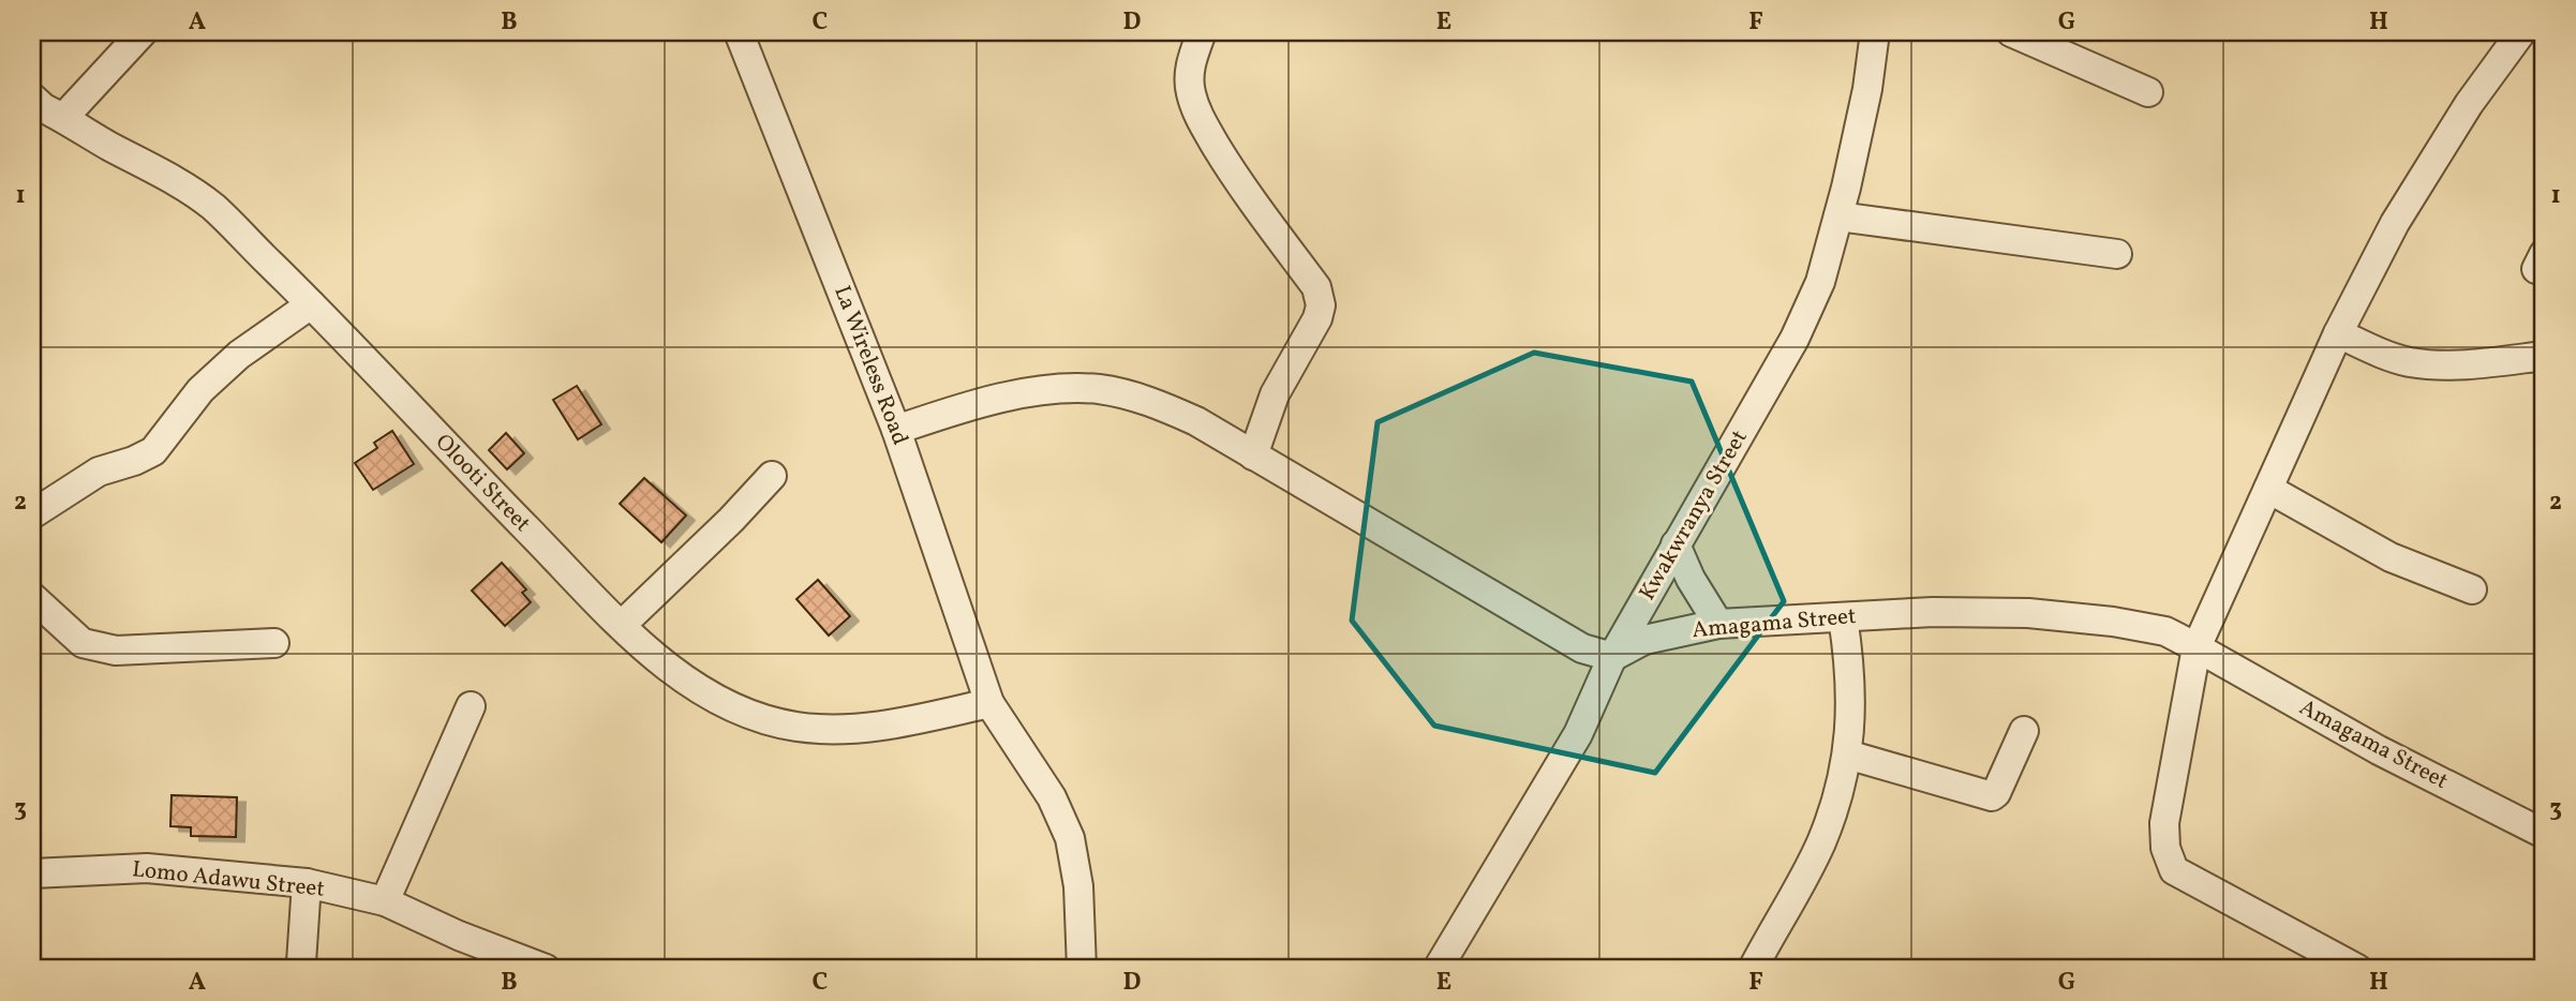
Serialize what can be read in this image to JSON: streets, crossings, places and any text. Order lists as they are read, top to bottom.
{
  "streets": {
    "street": [
      "La Wireless Road",
      "Olooti Street",
      "Kwakwranya Street",
      "Amagama Street",
      "Lomo Adawu Street"
    ]
  },
  "crossings": [
    ["La Wireless Road", "Olooti Street"],
    ["Kwakwranya Street", "Amagama Street"]
  ],
  "grid": {
    "columns": [
      "A",
      "B",
      "C",
      "D",
      "E",
      "F",
      "G",
      "H"
    ],
    "rows": ["1", "2", "3"]
  }
}
